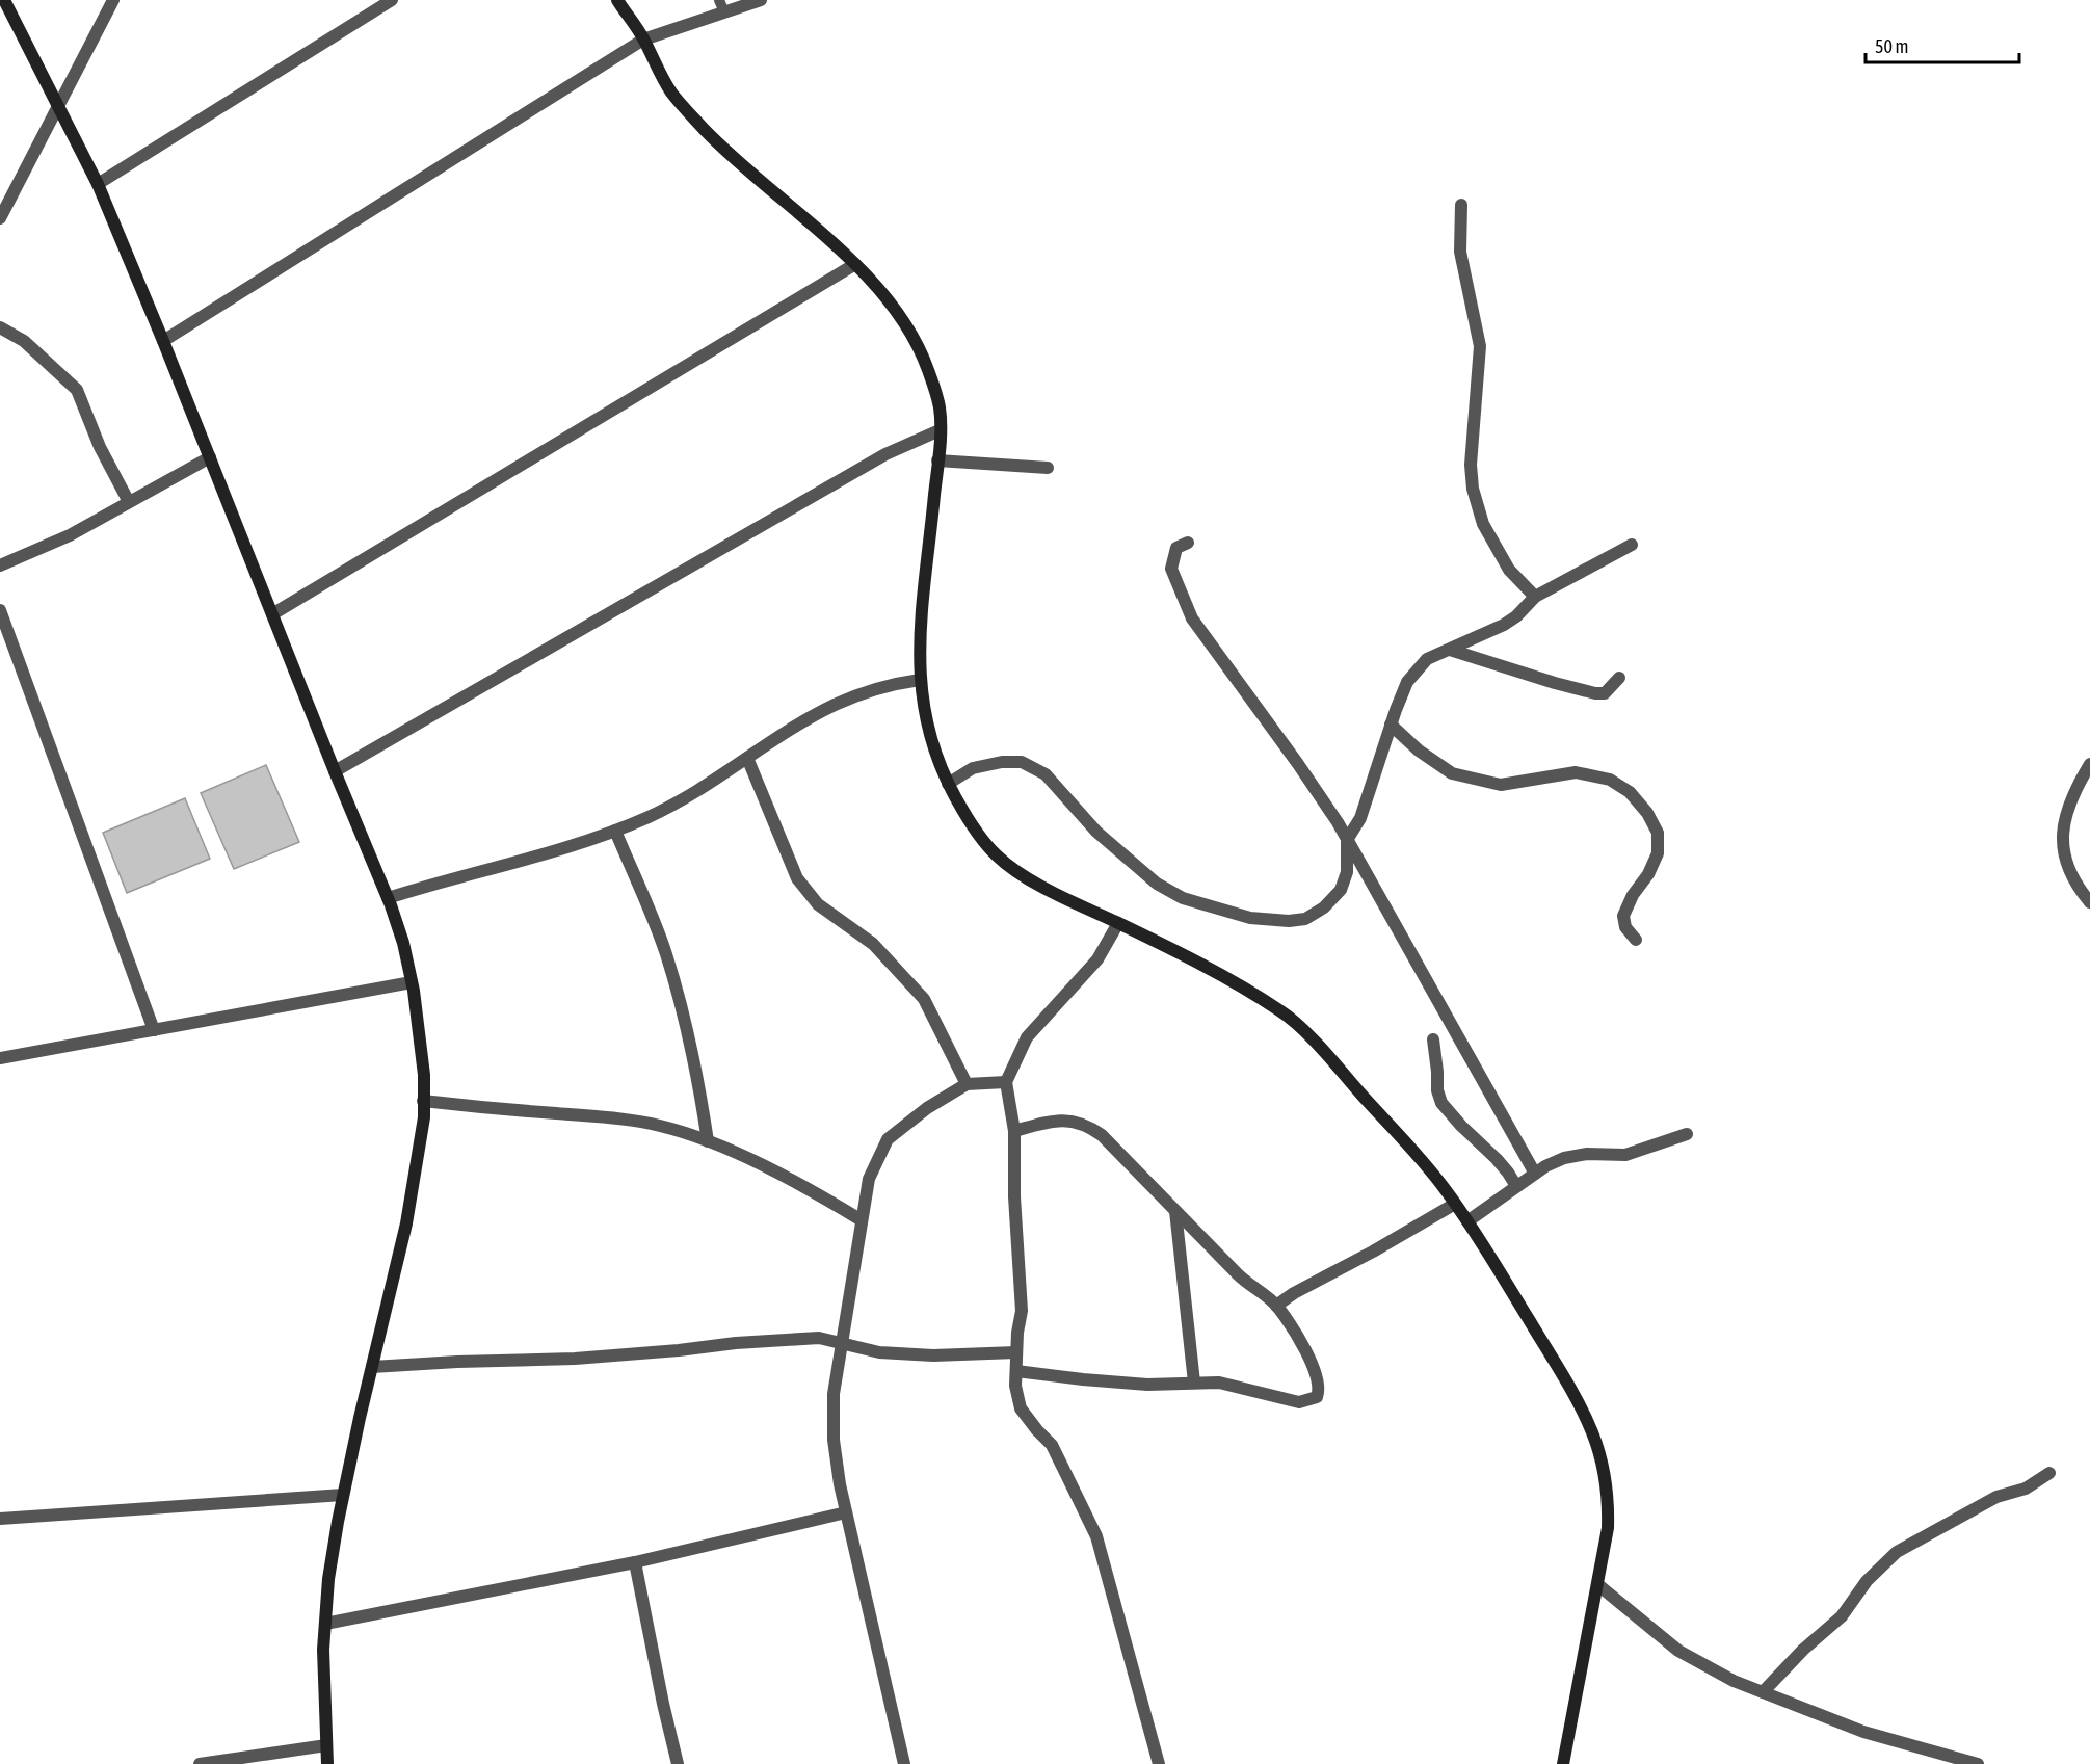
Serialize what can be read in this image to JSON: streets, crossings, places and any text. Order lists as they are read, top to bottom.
{
  "scale_bar": "50 m"
}
